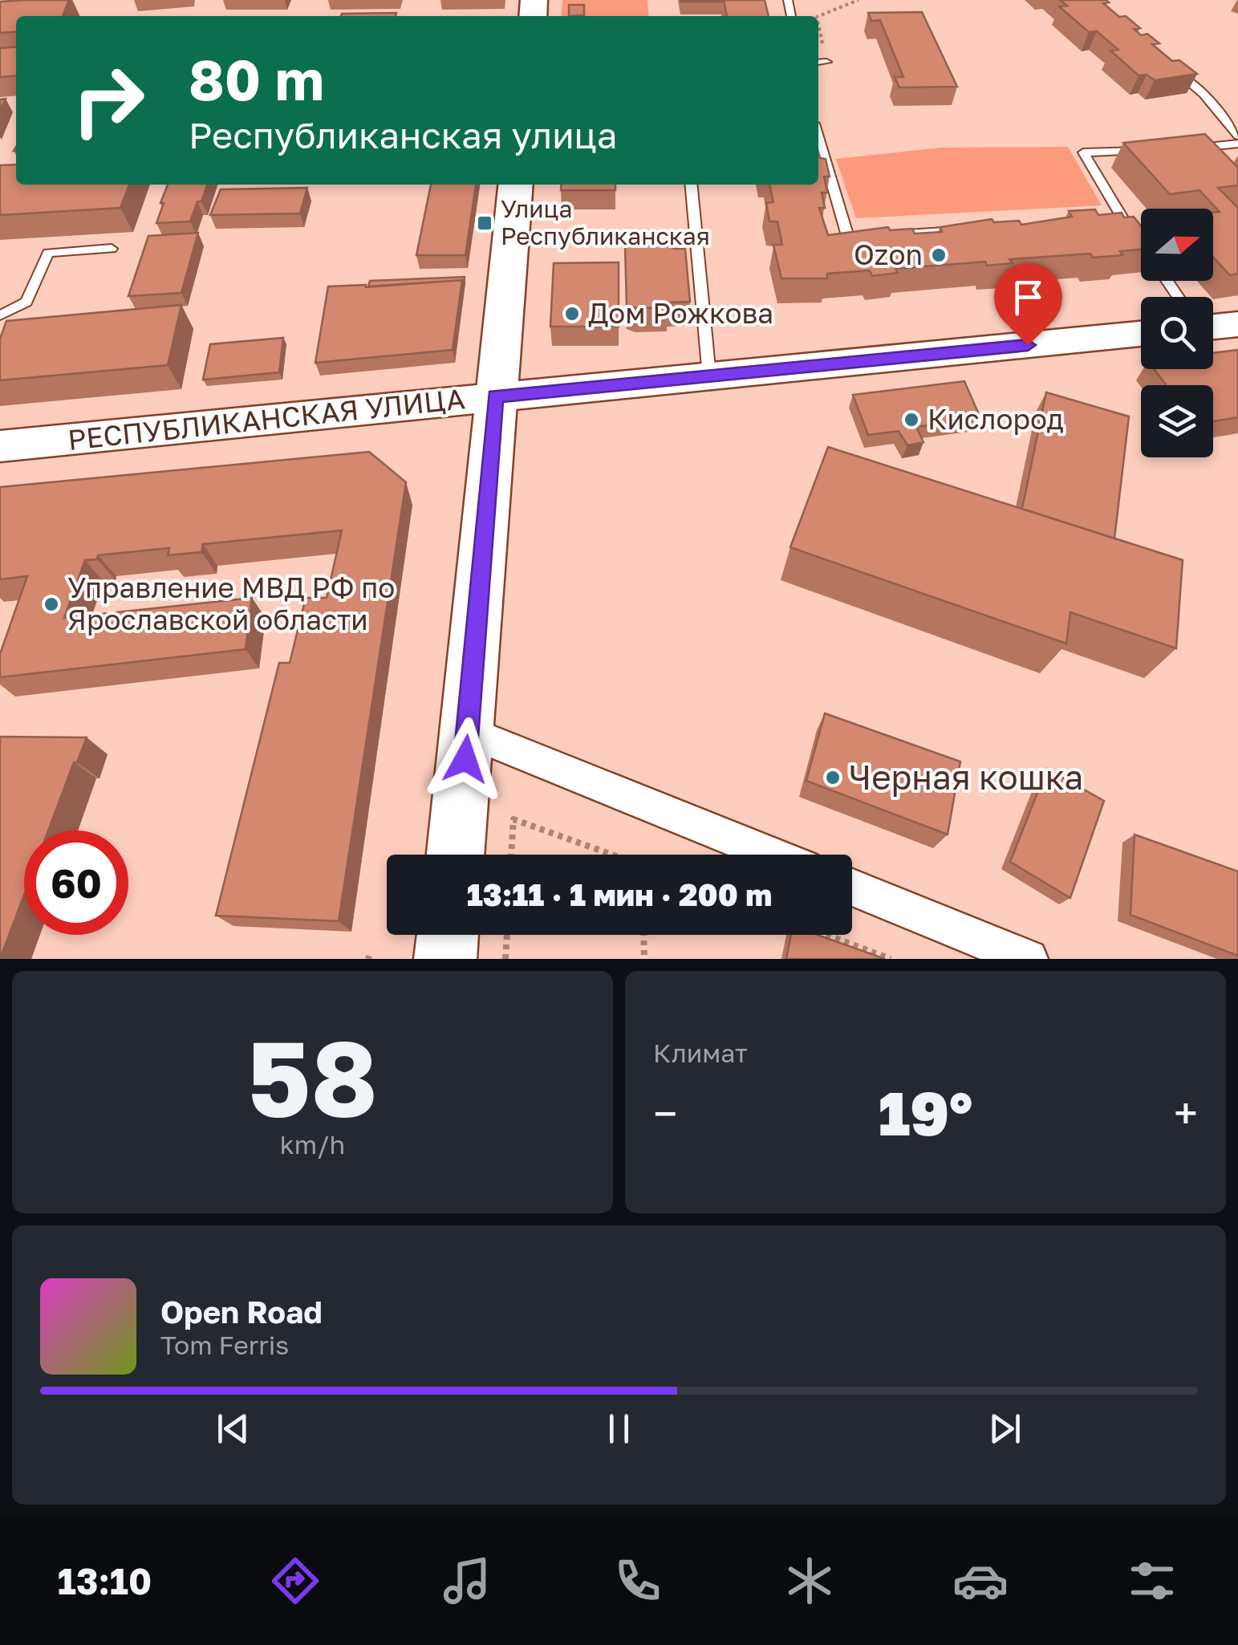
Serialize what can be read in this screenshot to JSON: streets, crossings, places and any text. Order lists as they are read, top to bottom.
{
  "streets": {
    "main road": ["РЕСПУБЛИКАНСКАЯ УЛИЦА"]
  },
  "places": {
    "transit": ["Улица Республиканская"],
    "other": [
      "Ozon",
      "Дом Рожкова",
      "Кислород",
      "Управление МВД РФ по Ярославской области",
      "Черная кошка"
    ]
  },
  "north": "right",
  "page": {
    "turn": ["80 m", "Республиканская улица"],
    "limit": "60",
    "trip": "13:11 · 1 мин · 200 m",
    "tile": [
      ["58", "km/h"],
      "Климат"
    ],
    "heat": ["−", "19°", "+"],
    "song": ["Open Road", "Tom Ferris"],
    "tabs": "13:10"
  }
}
